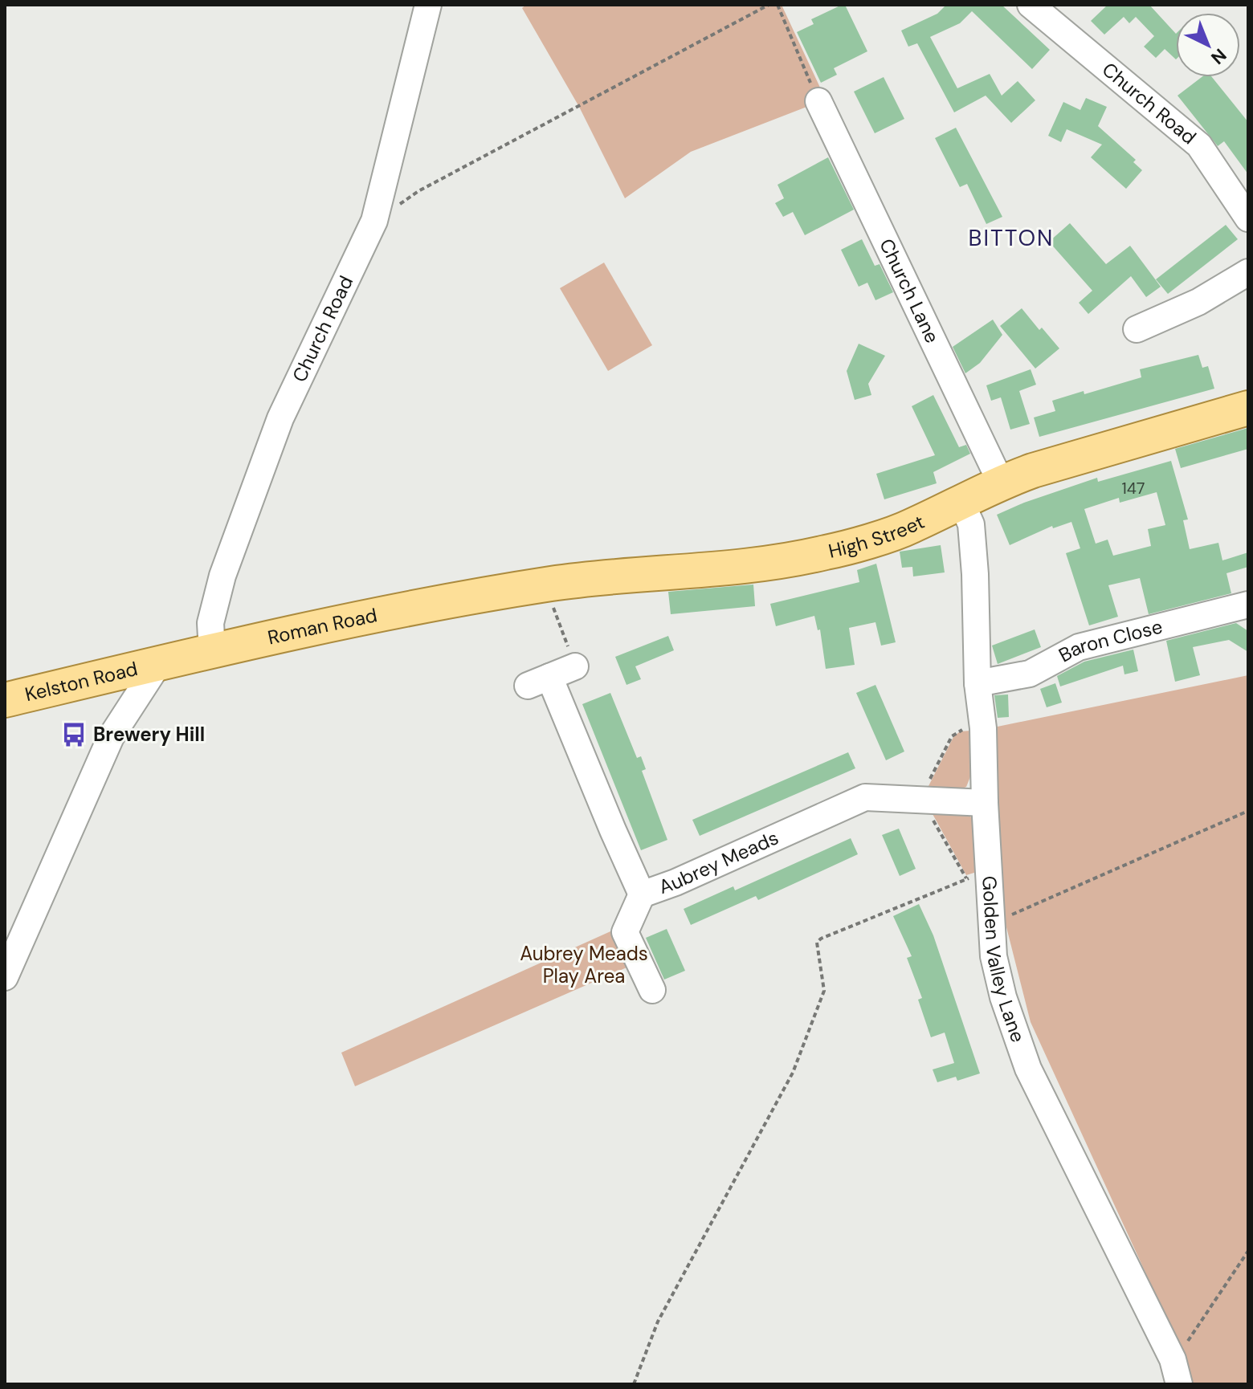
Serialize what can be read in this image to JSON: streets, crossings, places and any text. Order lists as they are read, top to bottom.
{
  "streets": {
    "main road": ["High Street", "Roman Road", "Kelston Road"],
    "street": [
      "Church Road",
      "Church Lane",
      "Baron Close",
      "Aubrey Meads",
      "Golden Valley Lane"
    ]
  },
  "crossings": [
    ["Church Road", "Roman Road"],
    ["Church Lane", "High Street"],
    ["High Street", "Roman Road"],
    ["High Street", "Golden Valley Lane"],
    ["Roman Road", "Kelston Road"],
    ["Baron Close", "Golden Valley Lane"],
    ["Aubrey Meads", "Golden Valley Lane"]
  ],
  "districts": ["BITTON"],
  "parks": ["Aubrey Meads Play Area"],
  "places": {
    "bus stop": ["Brewery Hill"]
  },
  "house_numbers": ["147"],
  "north": "bottom right"
}
